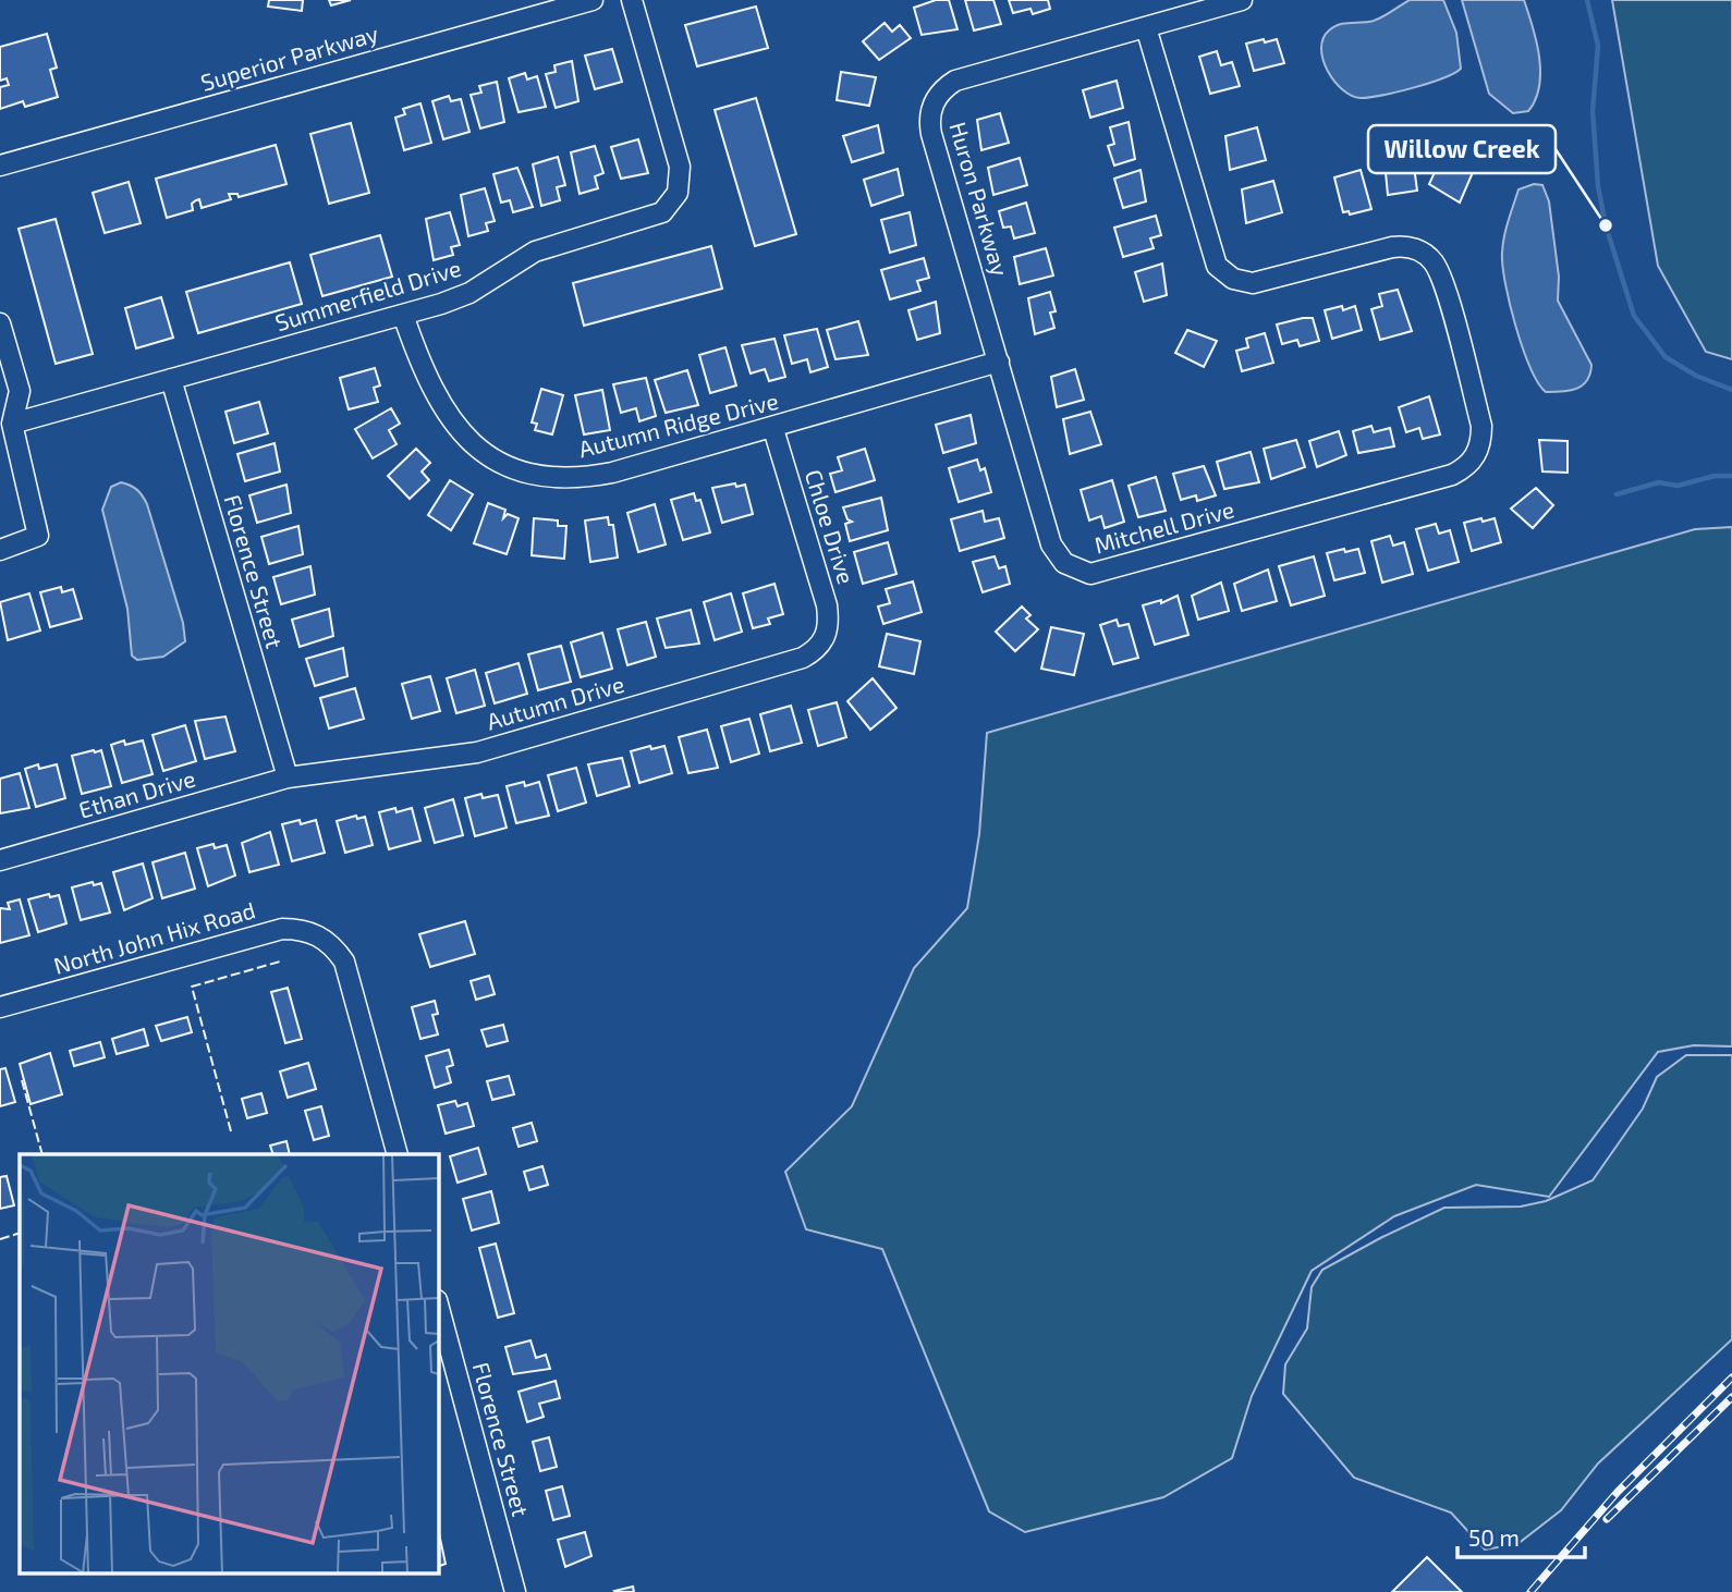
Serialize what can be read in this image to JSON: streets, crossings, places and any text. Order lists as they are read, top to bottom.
{
  "streets": {
    "street": [
      "Superior Parkway",
      "Huron Parkway",
      "Summerfield Drive",
      "Autumn Ridge Drive",
      "Chloe Drive",
      "Mitchell Drive",
      "Florence Street",
      "Autumn Drive",
      "Ethan Drive",
      "North John Hix Road"
    ]
  },
  "crossings": [
    ["Huron Parkway", "Autumn Ridge Drive"],
    ["Huron Parkway", "Mitchell Drive"],
    ["Summerfield Drive", "Autumn Ridge Drive"],
    ["Summerfield Drive", "Florence Street"],
    ["Autumn Ridge Drive", "Chloe Drive"],
    ["Autumn Ridge Drive", "Mitchell Drive"],
    ["Chloe Drive", "Autumn Drive"],
    ["Florence Street", "Autumn Drive"],
    ["Florence Street", "Ethan Drive"],
    ["Autumn Drive", "Ethan Drive"]
  ],
  "places": ["Willow Creek"],
  "scale_bar": "50 m"
}
